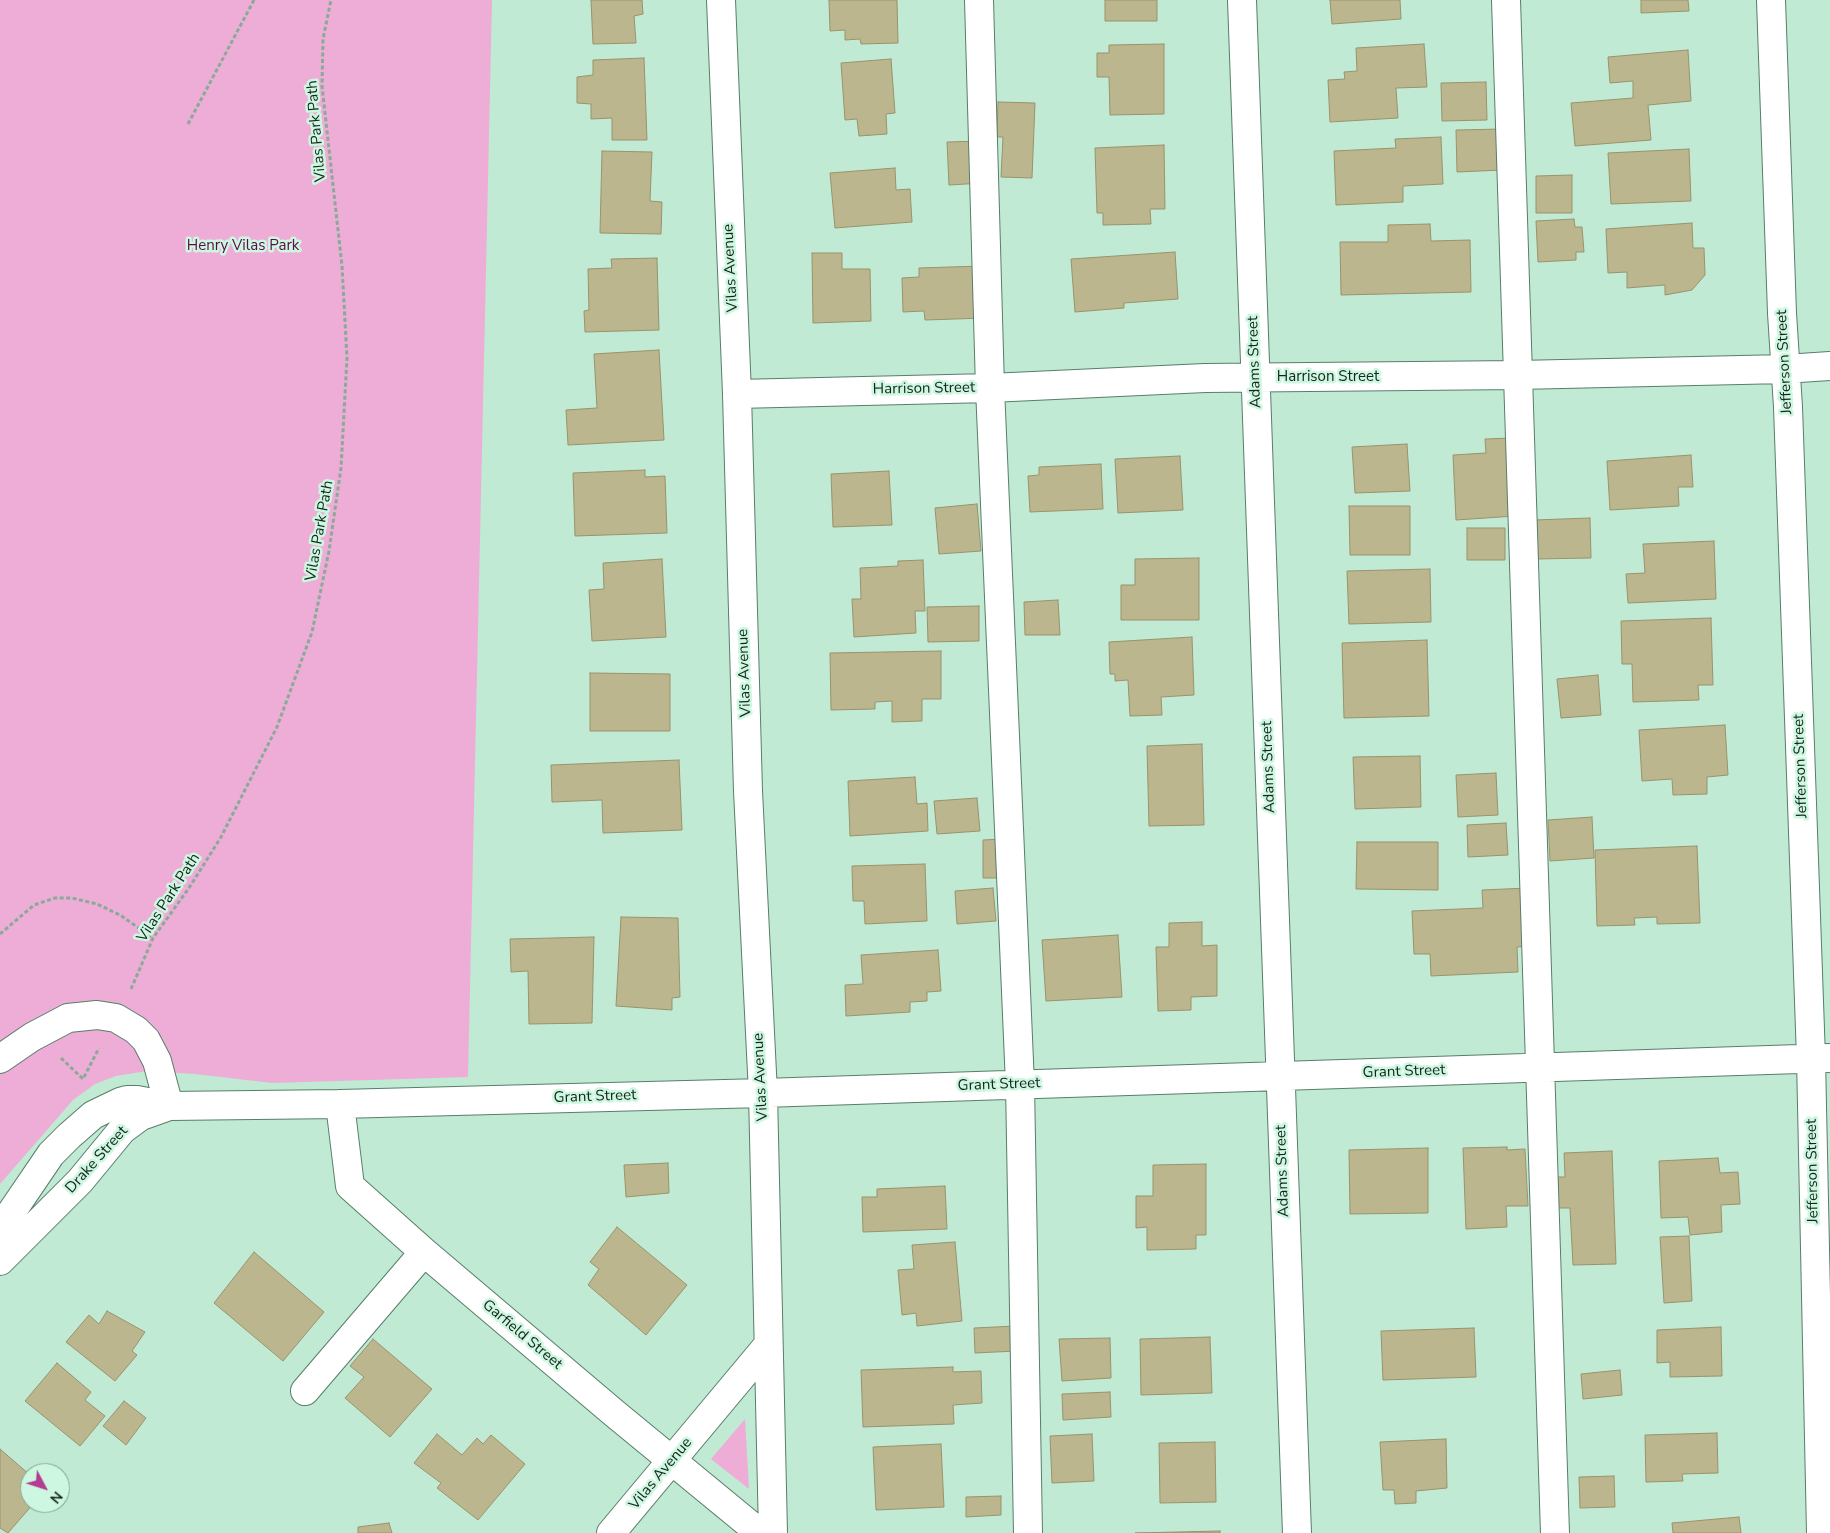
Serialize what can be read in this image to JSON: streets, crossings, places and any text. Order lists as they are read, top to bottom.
{
  "streets": {
    "street": [
      "Vilas Avenue",
      "Adams Street",
      "Jefferson Street",
      "Harrison Street",
      "Grant Street",
      "Drake Street",
      "Garfield Street"
    ],
    "path": ["Vilas Park Path"]
  },
  "crossings": [
    ["Vilas Avenue", "Harrison Street"],
    ["Vilas Avenue", "Grant Street"],
    ["Vilas Avenue", "Garfield Street"],
    ["Adams Street", "Harrison Street"],
    ["Adams Street", "Grant Street"],
    ["Jefferson Street", "Harrison Street"],
    ["Jefferson Street", "Grant Street"],
    ["Grant Street", "Drake Street"],
    ["Grant Street", "Garfield Street"]
  ],
  "parks": ["Henry Vilas Park"],
  "north": "bottom right"
}
